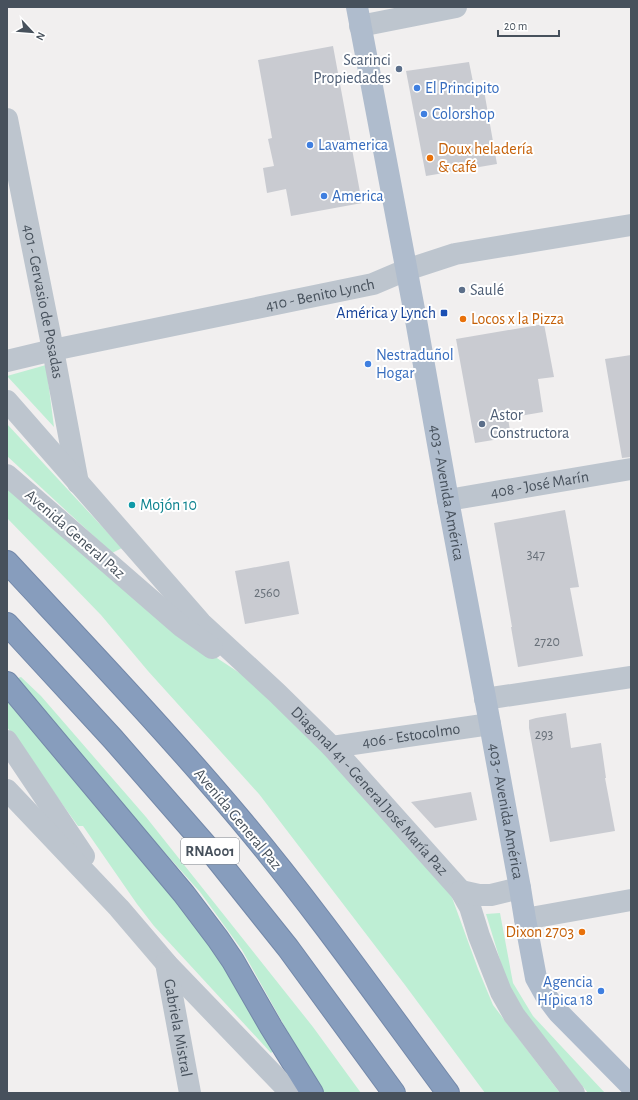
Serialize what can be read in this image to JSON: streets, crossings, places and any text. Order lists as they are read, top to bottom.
{
  "streets": {
    "highway": ["Avenida General Paz", "RNA001"],
    "main road": ["403 - Avenida América"],
    "street": [
      "410 - Benito Lynch",
      "401 - Gervasio de Posadas",
      "408 - José Marín",
      "406 - Estocolmo",
      "Diagonal 41 - General José María Paz",
      "Gabriela Mistral"
    ]
  },
  "crossings": [
    ["410 - Benito Lynch", "401 - Gervasio de Posadas"],
    ["410 - Benito Lynch", "403 - Avenida América"],
    ["408 - José Marín", "403 - Avenida América"],
    ["403 - Avenida América", "406 - Estocolmo"],
    ["Avenida General Paz", "Diagonal 41 - General José María Paz"],
    ["406 - Estocolmo", "Diagonal 41 - General José María Paz"]
  ],
  "places": {
    "other": [
      "Scarinci Propiedades",
      "El Principito",
      "Colorshop",
      "Lavamerica",
      "Doux heladería & café",
      "America",
      "Saulé",
      "Locos x la Pizza",
      "Nestraduñol Hogar",
      "Astor Constructora",
      "Mojón 10",
      "Dixon 2703",
      "Agencia Hípica 18"
    ],
    "transit": ["América y Lynch"]
  },
  "house_numbers": [
    "347",
    "2560",
    "2720",
    "293"
  ],
  "scale_bar": "20 m",
  "north": "bottom right"
}
